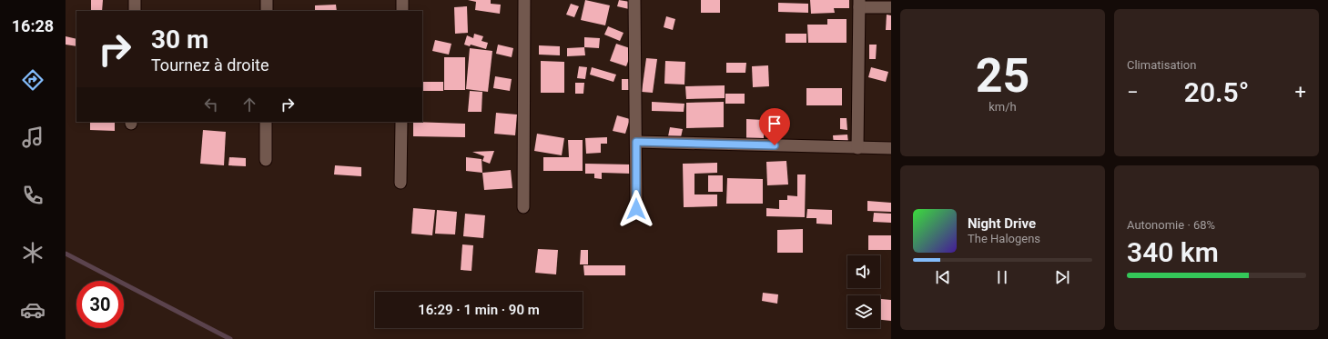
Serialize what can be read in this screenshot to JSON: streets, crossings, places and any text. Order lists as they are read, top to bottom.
{
  "page": {
    "tabs": "16:28",
    "tile": [
      ["25", "km/h"],
      "Climatisation",
      ["Autonomie · 68%", "340 km"]
    ],
    "turn": ["30 m", "Tournez à droite"],
    "heat": ["−", "20.5°", "+"],
    "song": ["Night Drive", "The Halogens"],
    "limit": "30",
    "trip": "16:29 · 1 min · 90 m"
  }
}
